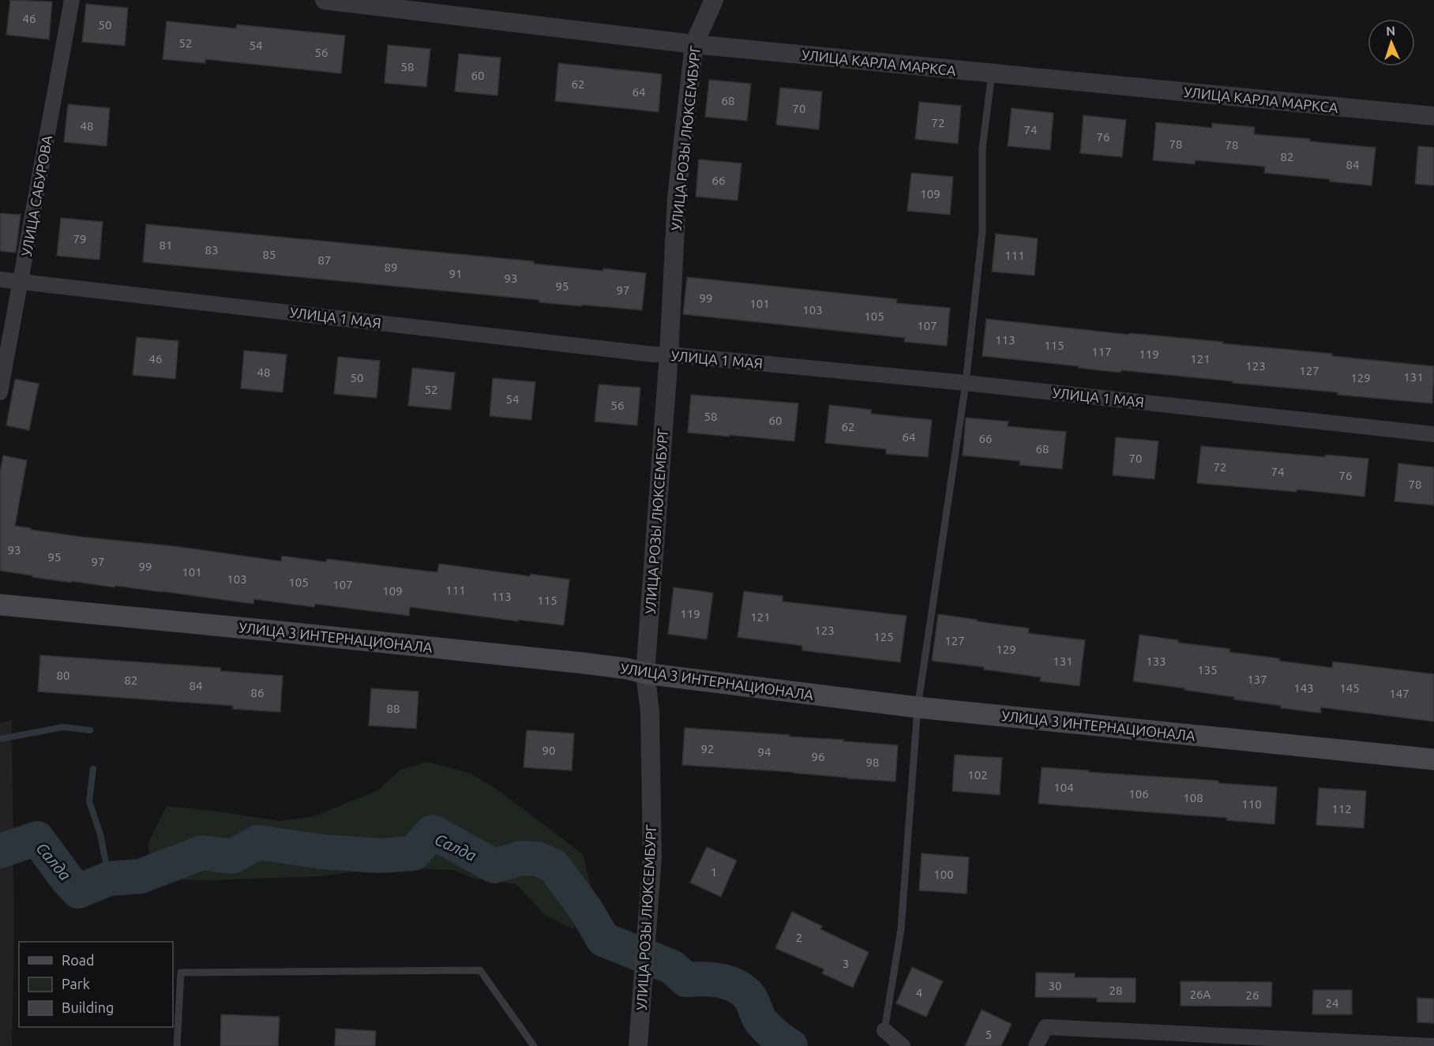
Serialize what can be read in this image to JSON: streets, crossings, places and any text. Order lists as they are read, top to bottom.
{
  "streets": {
    "main road": ["УЛИЦА 3 ИНТЕРНАЦИОНАЛА"],
    "street": [
      "УЛИЦА КАРЛА МАРКСА",
      "УЛИЦА РОЗЫ ЛЮКСЕМБУРГ",
      "УЛИЦА САБУРОВА",
      "УЛИЦА 1 МАЯ"
    ]
  },
  "crossings": [
    ["УЛИЦА КАРЛА МАРКСА", "УЛИЦА РОЗЫ ЛЮКСЕМБУРГ"],
    ["УЛИЦА РОЗЫ ЛЮКСЕМБУРГ", "УЛИЦА 1 МАЯ"],
    ["УЛИЦА РОЗЫ ЛЮКСЕМБУРГ", "УЛИЦА 3 ИНТЕРНАЦИОНАЛА"],
    ["УЛИЦА САБУРОВА", "УЛИЦА 1 МАЯ"]
  ],
  "water": ["Салда"],
  "house_numbers": [
    "46",
    "50",
    "52",
    "54",
    "56",
    "58",
    "60",
    "62",
    "64",
    "68",
    "70",
    "72",
    "48",
    "74",
    "76",
    "78",
    "78",
    "82",
    "84",
    "66",
    "109",
    "79",
    "81",
    "83",
    "85",
    "111",
    "87",
    "89",
    "91",
    "93",
    "95",
    "97",
    "99",
    "101",
    "103",
    "105",
    "107",
    "113",
    "115",
    "117",
    "119",
    "46",
    "121",
    "123",
    "127",
    "48",
    "131",
    "50",
    "129",
    "52",
    "54",
    "56",
    "58",
    "60",
    "62",
    "64",
    "66",
    "68",
    "70",
    "72",
    "74",
    "76",
    "78",
    "93",
    "95",
    "97",
    "99",
    "101",
    "103",
    "105",
    "107",
    "111",
    "109",
    "113",
    "115",
    "119",
    "121",
    "123",
    "125",
    "127",
    "129",
    "131",
    "133",
    "135",
    "80",
    "137",
    "82",
    "84",
    "143",
    "145",
    "86",
    "147",
    "88",
    "92",
    "90",
    "94",
    "96",
    "98",
    "102",
    "104",
    "106",
    "108",
    "110",
    "112",
    "1",
    "100",
    "2",
    "3",
    "30",
    "28",
    "4",
    "26А",
    "26",
    "24",
    "5"
  ],
  "legend": ["Road", "Park", "Building"],
  "north": "top"
}
